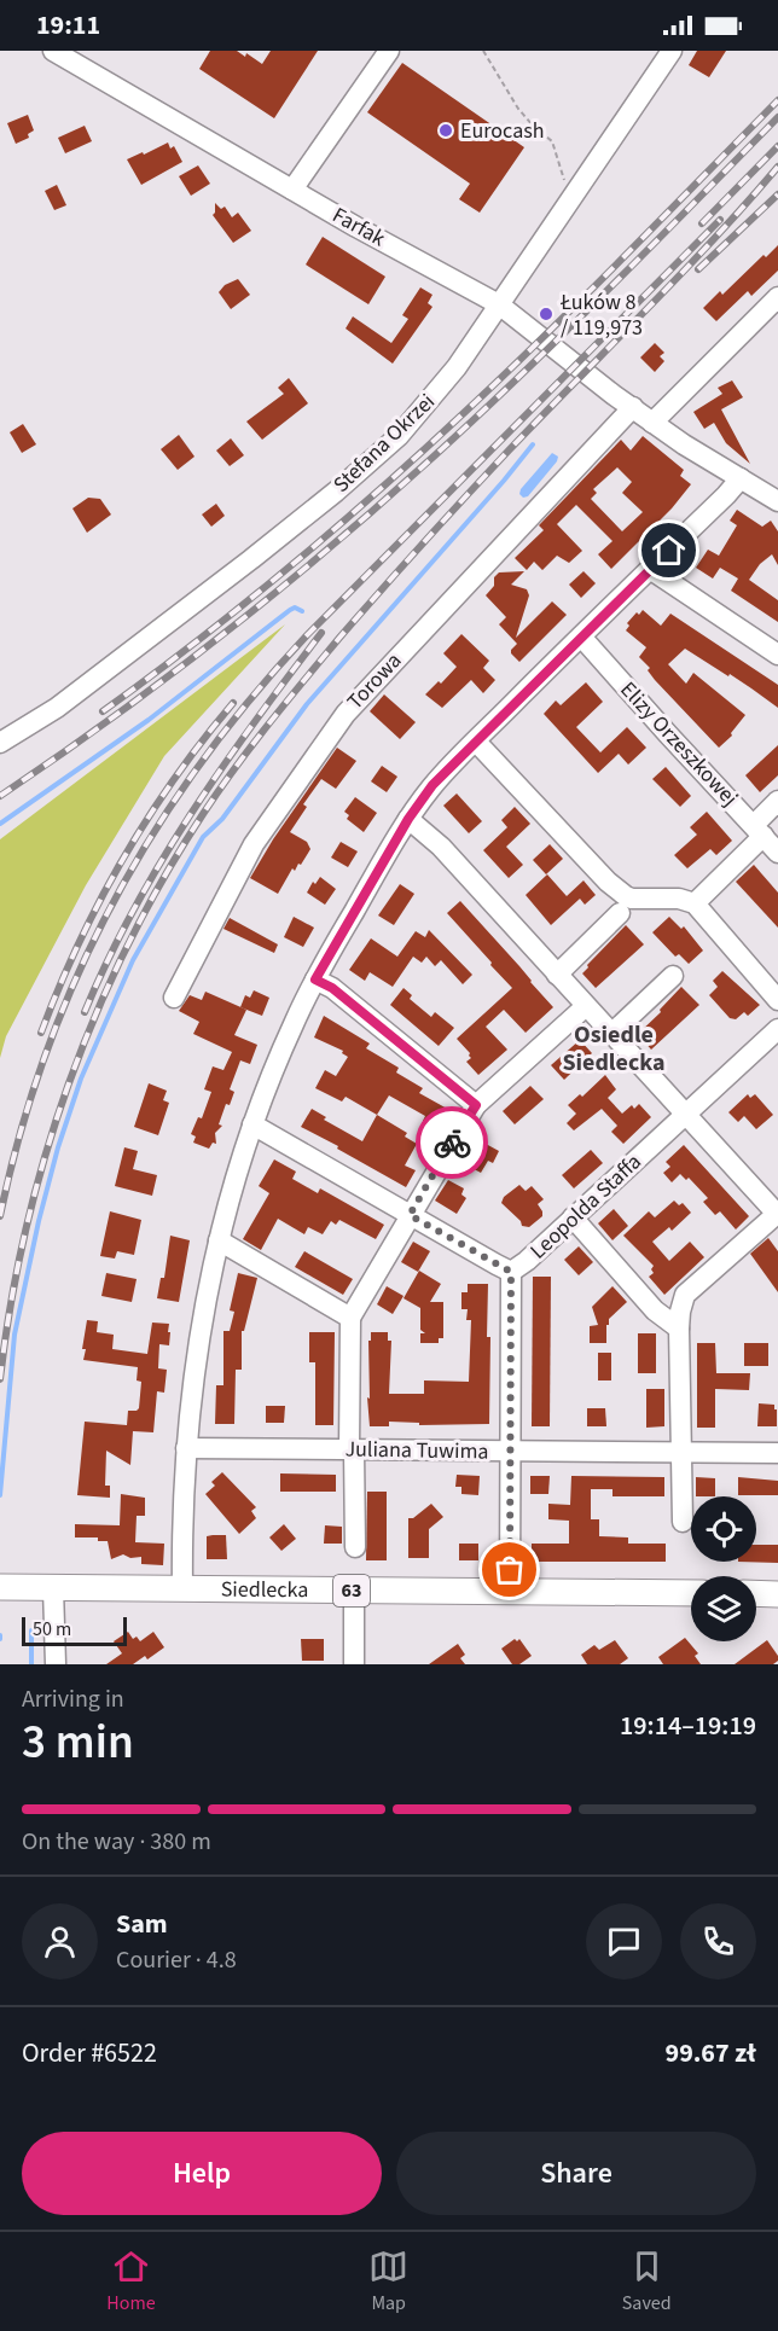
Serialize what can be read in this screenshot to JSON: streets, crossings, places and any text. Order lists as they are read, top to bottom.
{
  "streets": {
    "main road": ["Siedlecka", "63"],
    "street": [
      "Farfak",
      "Stefana Okrzei",
      "Torowa",
      "Elizy Orzeszkowej",
      "Leopolda Staffa",
      "Juliana Tuwima"
    ]
  },
  "crossings": [
    ["Farfak", "Stefana Okrzei"],
    ["Farfak", "Torowa"]
  ],
  "districts": ["Osiedle Siedlecka"],
  "places": ["Eurocash", "Łuków 8 / 119,973"],
  "scale_bar": "50 m",
  "page": {
    "status": "19:11",
    "scale": "50 m",
    "heading": ["3 min", "Arriving in", "19:14–19:19"],
    "panel": [
      "Sam",
      "Courier · 4.8",
      "Order #6522",
      "99.67 zł"
    ],
    "bar": "On the way · 380 m",
    "buttons": ["Help", "Share"],
    "tabs": ["Home", "Map", "Saved"]
  }
}
